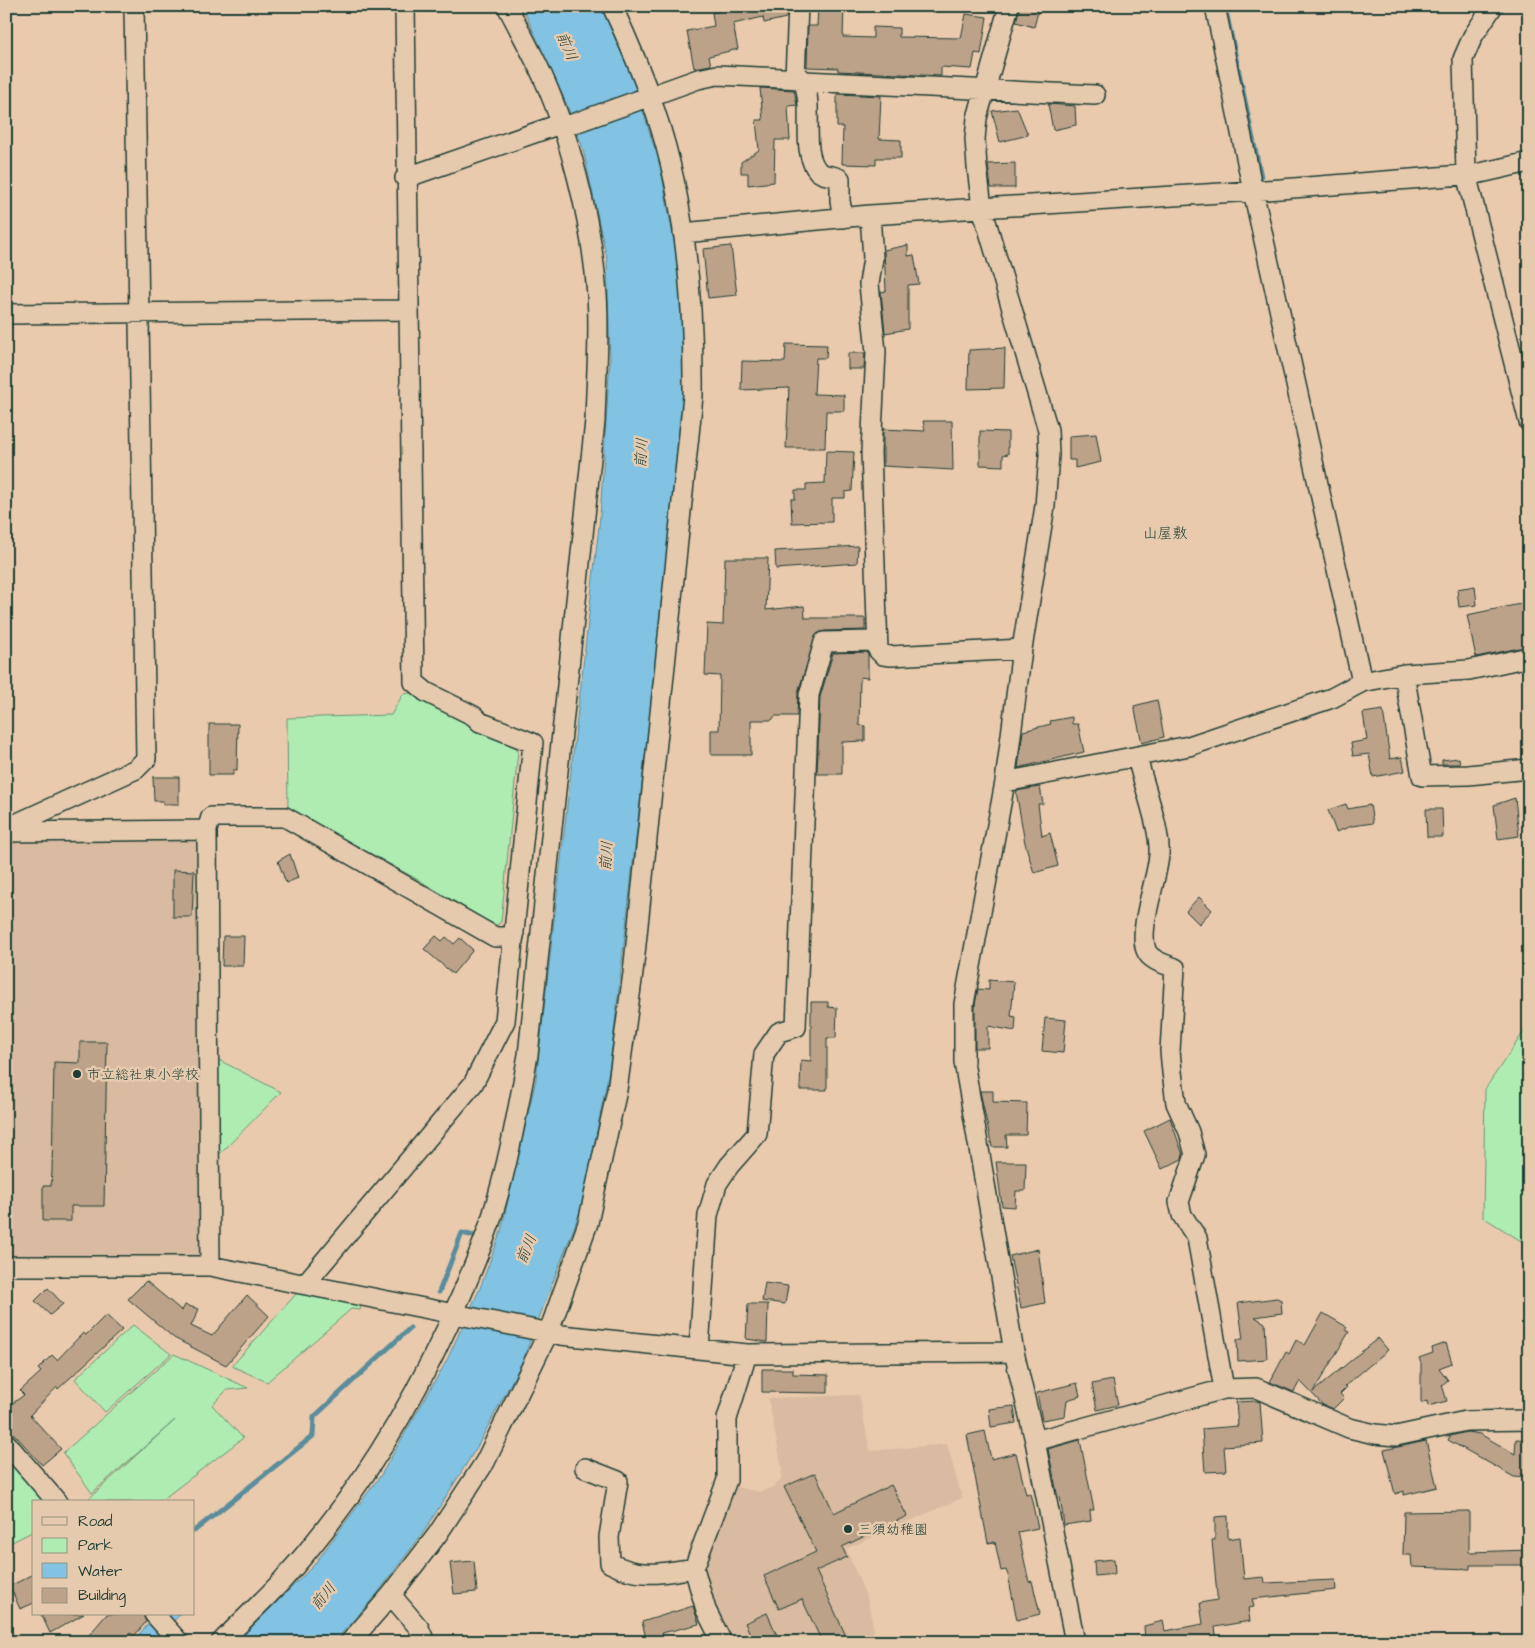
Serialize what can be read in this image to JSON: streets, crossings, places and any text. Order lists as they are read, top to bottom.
{
  "districts": ["山屋敷"],
  "water": ["前川"],
  "places": ["市立総社東小学校", "三須幼稚園"],
  "legend": [
    "Road",
    "Park",
    "Water",
    "Building"
  ]
}
